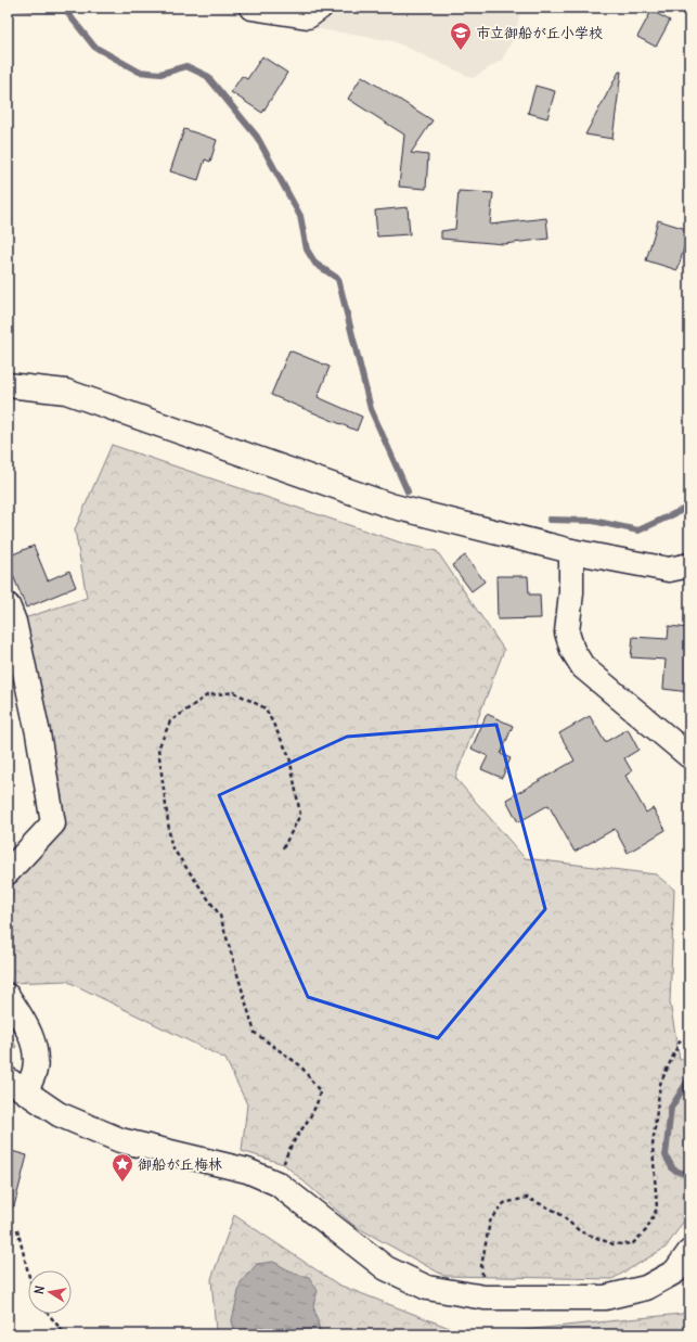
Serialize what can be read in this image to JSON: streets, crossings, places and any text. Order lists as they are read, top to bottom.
{
  "places": {
    "school or university": ["市立御船が丘小学校"],
    "place": ["御船が丘梅林"]
  },
  "north": "left"
}
